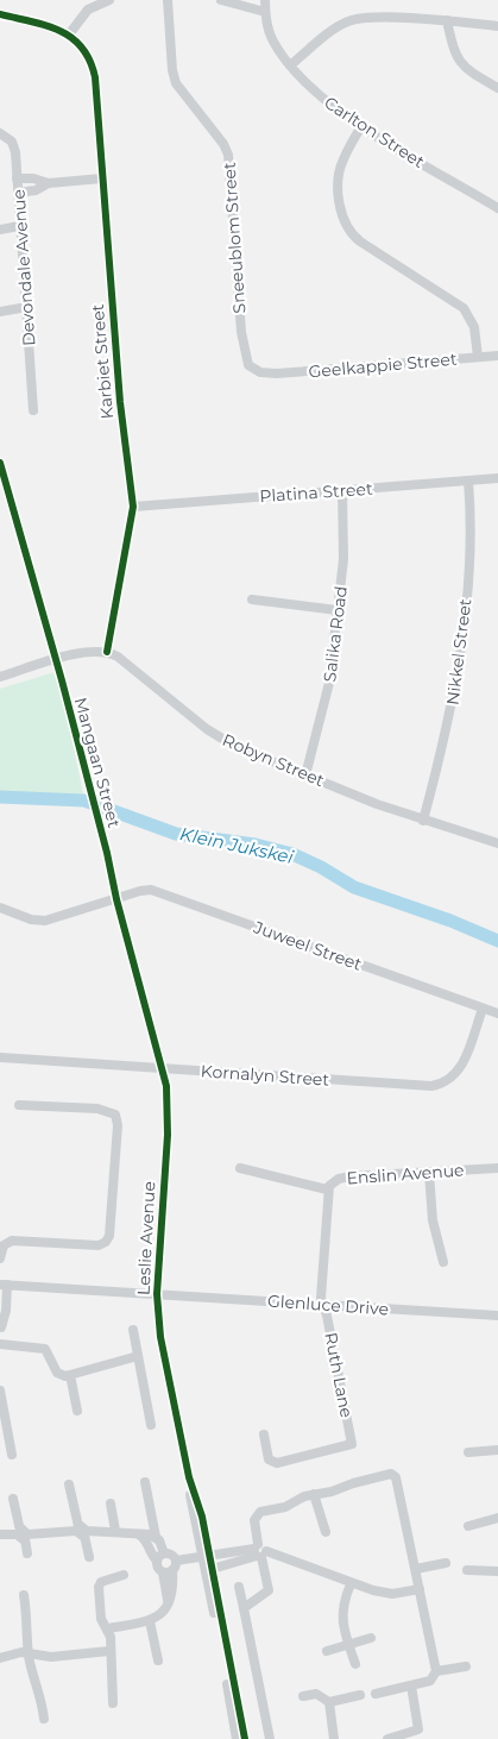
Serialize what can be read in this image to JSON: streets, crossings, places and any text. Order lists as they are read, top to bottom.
{
  "streets": {
    "street": [
      "Carlton Street",
      "Sneeublom Street",
      "Devondale Avenue",
      "Karbiet Street",
      "Geelkappie Street",
      "Platina Street",
      "Salika Road",
      "Nikkel Street",
      "Robyn Street",
      "Mangaan Street",
      "Juweel Street",
      "Kornalyn Street",
      "Enslin Avenue",
      "Leslie Avenue",
      "Glenluce Drive",
      "Ruth Lane"
    ]
  },
  "crossings": [
    ["Sneeublom Street", "Geelkappie Street"],
    ["Karbiet Street", "Platina Street"],
    ["Karbiet Street", "Robyn Street"],
    ["Platina Street", "Salika Road"],
    ["Platina Street", "Nikkel Street"],
    ["Salika Road", "Robyn Street"],
    ["Nikkel Street", "Robyn Street"],
    ["Mangaan Street", "Juweel Street"],
    ["Mangaan Street", "Kornalyn Street"],
    ["Mangaan Street", "Leslie Avenue"],
    ["Juweel Street", "Kornalyn Street"],
    ["Kornalyn Street", "Leslie Avenue"],
    ["Enslin Avenue", "Glenluce Drive"],
    ["Enslin Avenue", "Ruth Lane"],
    ["Leslie Avenue", "Glenluce Drive"],
    ["Glenluce Drive", "Ruth Lane"]
  ],
  "water": ["Klein Jukskei"]
}
